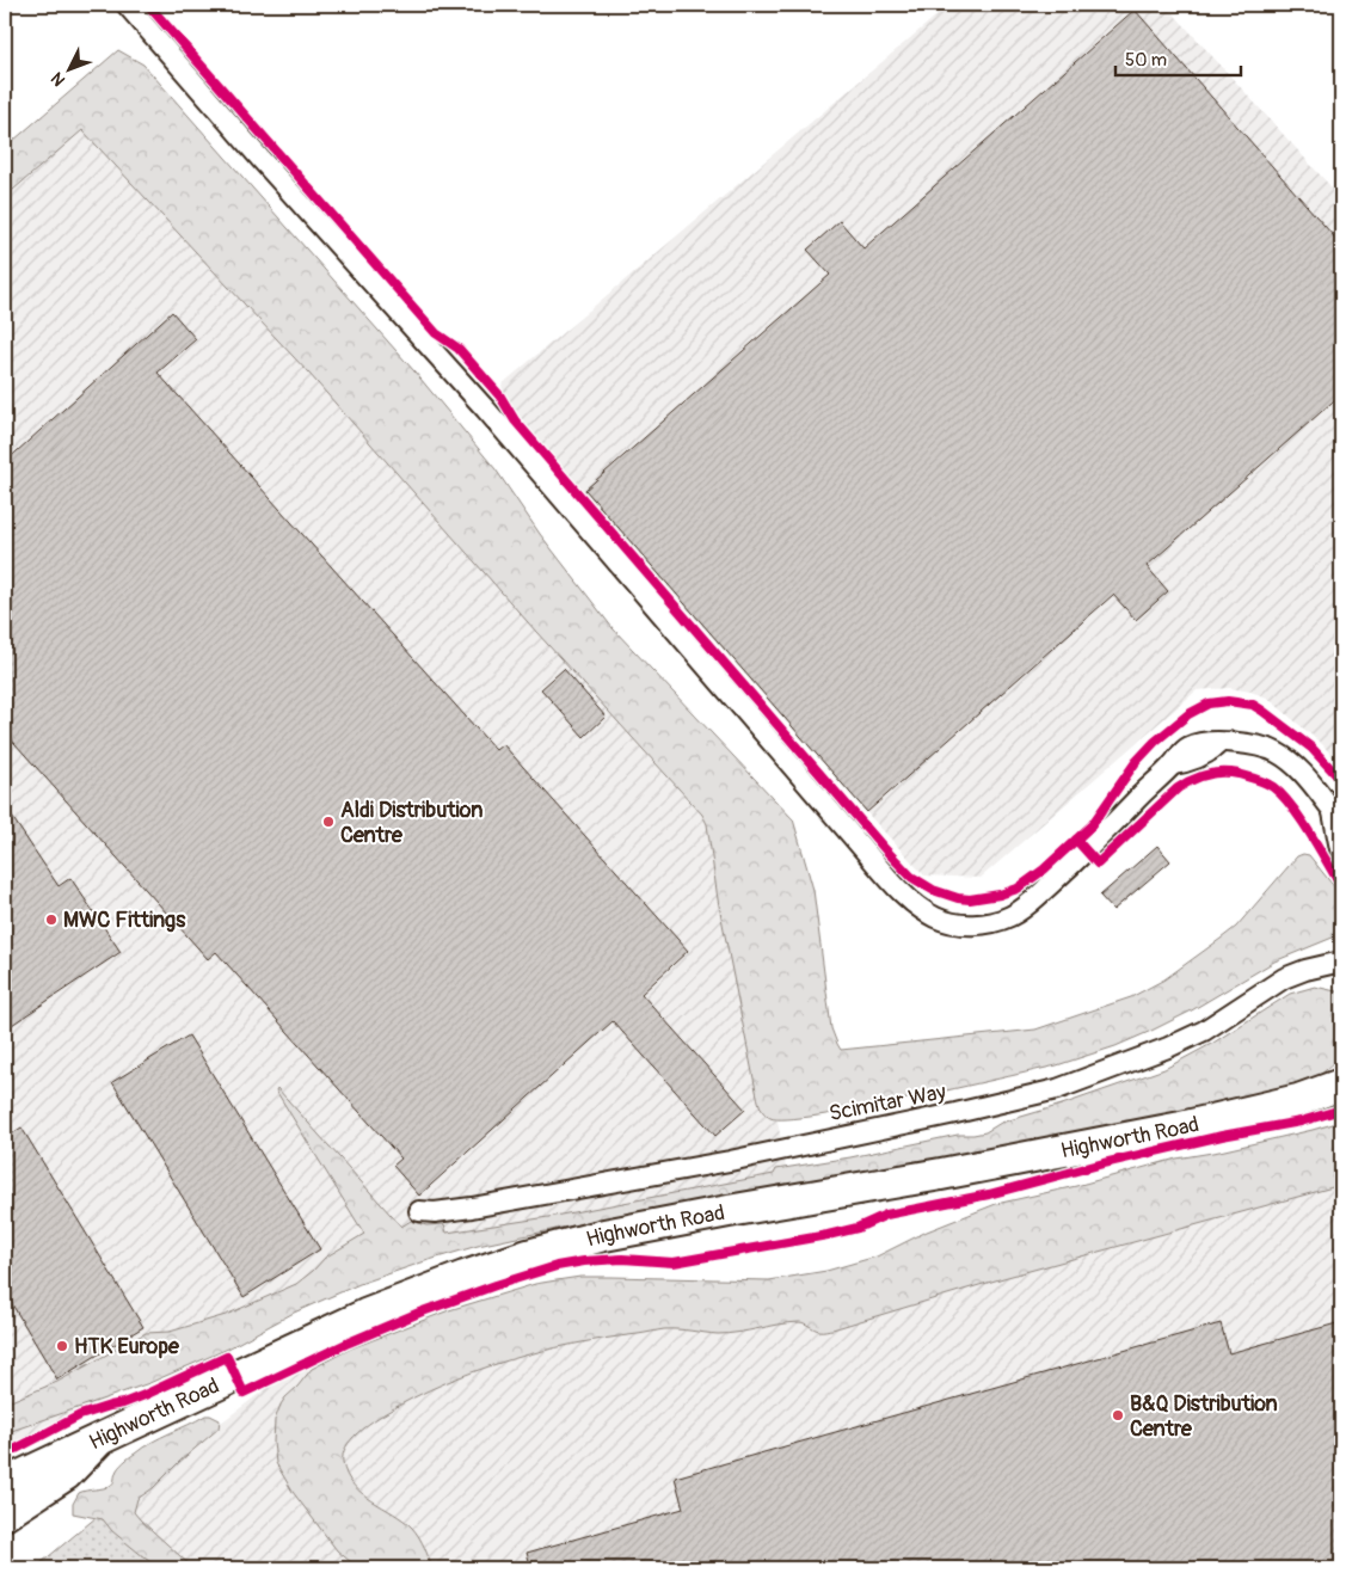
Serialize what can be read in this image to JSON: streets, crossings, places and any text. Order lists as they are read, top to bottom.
{
  "streets": {
    "main road": ["Highworth Road"],
    "street": ["Scimitar Way"]
  },
  "places": [
    "Aldi Distribution Centre",
    "MWC Fittings",
    "HTK Europe",
    "B&Q Distribution Centre"
  ],
  "scale_bar": "50 m",
  "north": "bottom left"
}
